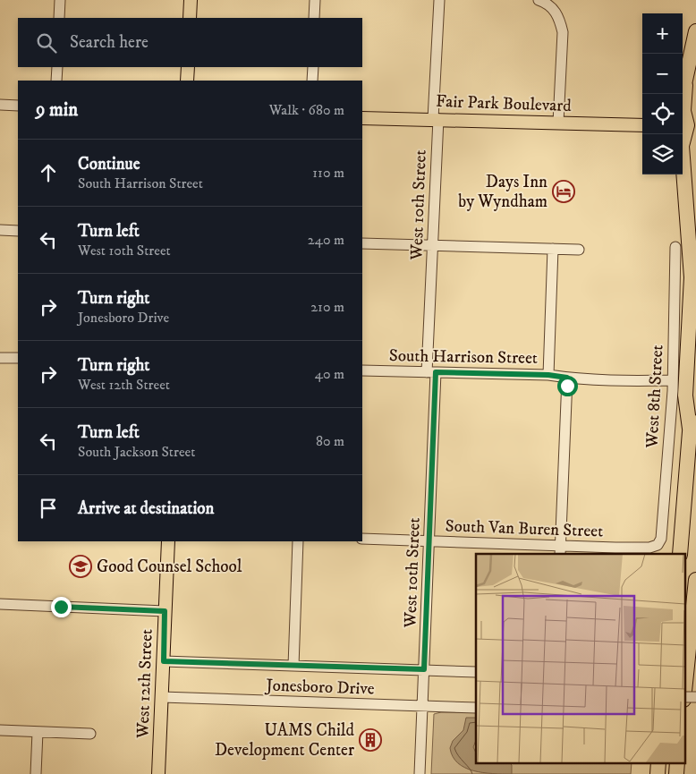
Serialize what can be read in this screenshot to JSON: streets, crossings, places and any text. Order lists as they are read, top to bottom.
{
  "streets": {
    "main road": ["Fair Park Boulevard", "West 12th Street"],
    "street": [
      "West 10th Street",
      "South Harrison Street",
      "West 8th Street",
      "South Van Buren Street",
      "Jonesboro Drive"
    ]
  },
  "crossings": [
    ["Fair Park Boulevard", "West 10th Street"],
    ["West 10th Street", "South Harrison Street"],
    ["West 10th Street", "South Van Buren Street"],
    ["West 10th Street", "Jonesboro Drive"],
    ["South Harrison Street", "West 8th Street"],
    ["West 8th Street", "South Van Buren Street"],
    ["West 12th Street", "Jonesboro Drive"]
  ],
  "places": {
    "hotel": ["Days Inn by Wyndham"],
    "school or university": ["Good Counsel School"],
    "building": ["UAMS Child Development Center"]
  },
  "page": {
    "map_buttons": ["+", "−"],
    "search": "Search here",
    "heading": ["9 min", "Walk · 680 m"],
    "list": [
      ["Continue", "South Harrison Street", "110 m"],
      ["Turn left", "West 10th Street", "240 m"],
      ["Turn right", "Jonesboro Drive", "210 m"],
      ["Turn right", "West 12th Street", "40 m"],
      ["Turn left", "South Jackson Street", "80 m"],
      "Arrive at destination"
    ]
  }
}
